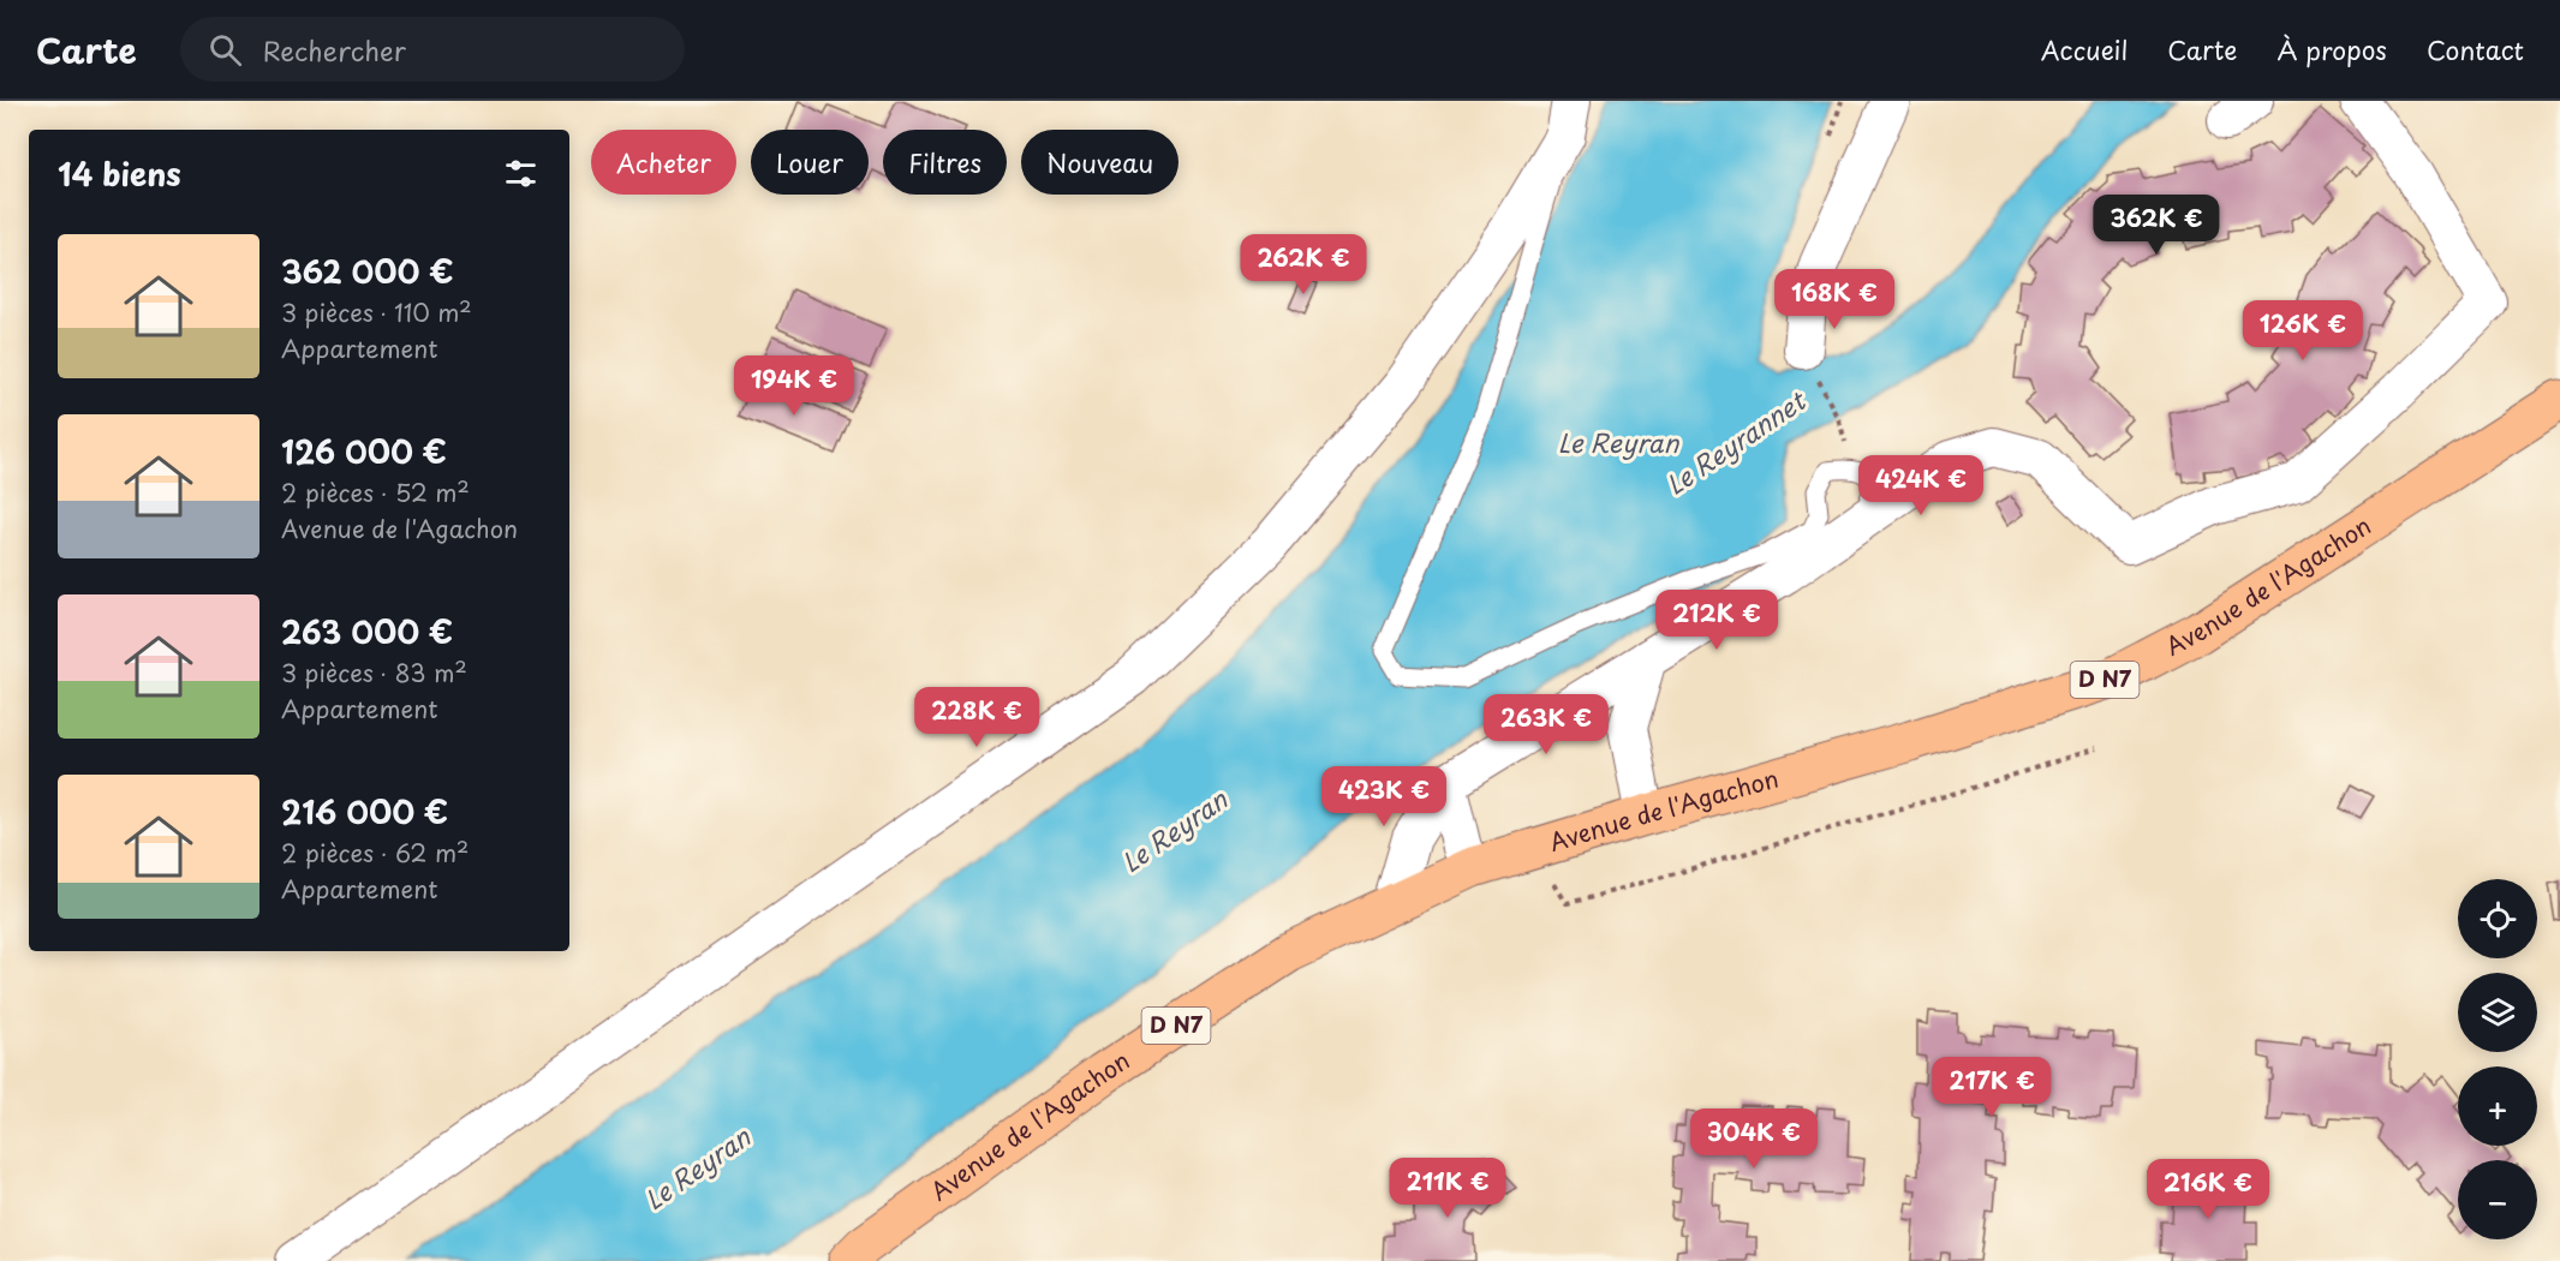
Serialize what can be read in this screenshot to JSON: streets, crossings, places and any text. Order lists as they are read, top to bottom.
{
  "streets": {
    "main road": ["Avenue de l'Agachon", "D N7"]
  },
  "water": ["Le Reyran", "Le Reyrannet"],
  "page": {
    "header": "Carte",
    "search": "Rechercher",
    "nav": [
      "Accueil",
      "Carte",
      "À propos",
      "Contact"
    ],
    "chip": [
      "Acheter",
      "Louer",
      "Filtres",
      "Nouveau"
    ],
    "heading": "14 biens",
    "price": [
      "362K €",
      "262K €",
      "168K €",
      "126K €",
      "194K €",
      "424K €",
      "212K €",
      "228K €",
      "263K €",
      "423K €",
      "217K €",
      "304K €",
      "211K €",
      "216K €"
    ],
    "list": [
      {
        "name": "362 000 €",
        "note": "3 pièces · 110 m² · Appartement"
      },
      {
        "name": "126 000 €",
        "note": "2 pièces · 52 m² · Avenue de l'Agachon"
      },
      {
        "name": "263 000 €",
        "note": "3 pièces · 83 m² · Appartement"
      },
      {
        "name": "216 000 €",
        "note": "2 pièces · 62 m² · Appartement"
      }
    ],
    "map_buttons": ["+", "−"]
  }
}
